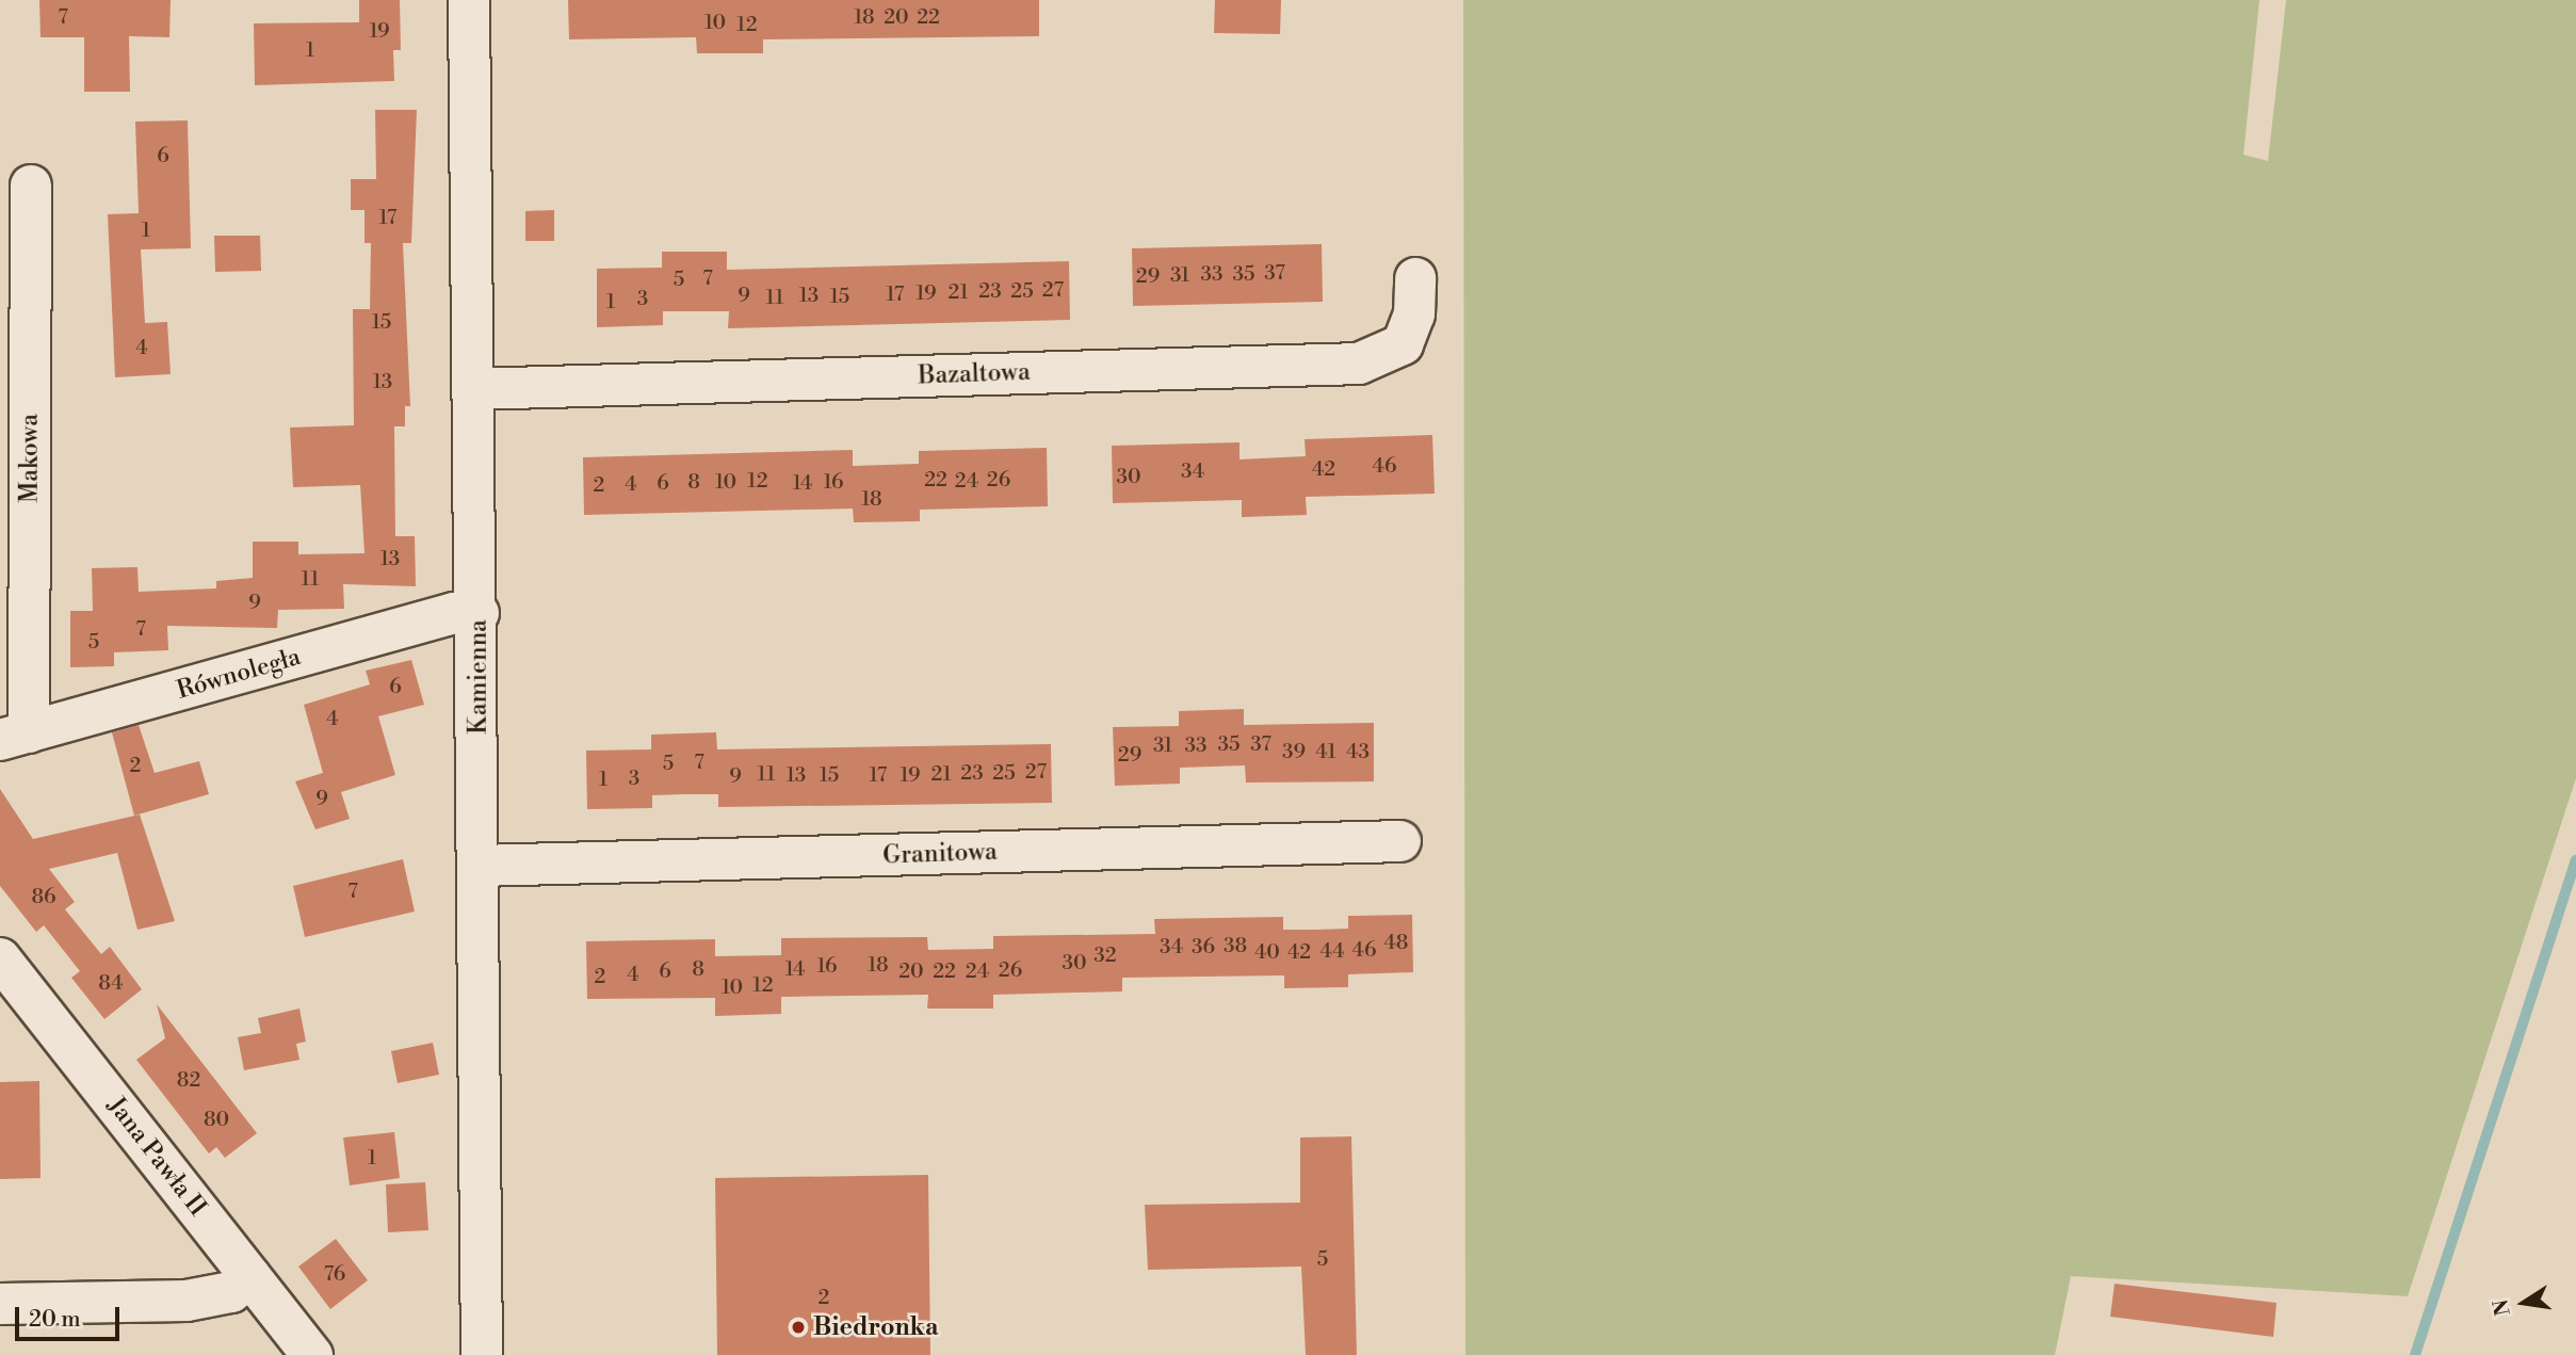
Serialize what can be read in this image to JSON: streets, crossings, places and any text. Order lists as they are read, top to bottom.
{
  "streets": {
    "street": [
      "Bazaltowa",
      "Makowa",
      "Równoległa",
      "Kamienna",
      "Granitowa",
      "Jana Pawła II"
    ]
  },
  "crossings": [
    ["Bazaltowa", "Kamienna"],
    ["Makowa", "Równoległa"],
    ["Równoległa", "Kamienna"],
    ["Kamienna", "Granitowa"]
  ],
  "places": ["Biedronka"],
  "house_numbers": [
    "7",
    "18",
    "20",
    "22",
    "10",
    "12",
    "19",
    "1",
    "6",
    "17",
    "1",
    "37",
    "33",
    "35",
    "31",
    "29",
    "7",
    "5",
    "27",
    "23",
    "25",
    "21",
    "19",
    "17",
    "9",
    "13",
    "15",
    "11",
    "3",
    "1",
    "15",
    "4",
    "13",
    "46",
    "42",
    "34",
    "30",
    "22",
    "26",
    "12",
    "24",
    "8",
    "10",
    "16",
    "6",
    "14",
    "4",
    "2",
    "18",
    "13",
    "11",
    "9",
    "7",
    "5",
    "6",
    "4",
    "35",
    "37",
    "31",
    "33",
    "39",
    "41",
    "43",
    "29",
    "7",
    "5",
    "2",
    "27",
    "23",
    "25",
    "11",
    "21",
    "13",
    "15",
    "17",
    "19",
    "9",
    "3",
    "1",
    "9",
    "7",
    "86",
    "48",
    "38",
    "34",
    "36",
    "46",
    "44",
    "40",
    "42",
    "32",
    "30",
    "18",
    "16",
    "8",
    "14",
    "26",
    "6",
    "20",
    "22",
    "24",
    "4",
    "2",
    "84",
    "12",
    "10",
    "82",
    "80",
    "1",
    "5",
    "76",
    "2"
  ],
  "scale_bar": "20 m",
  "north": "left"
}
